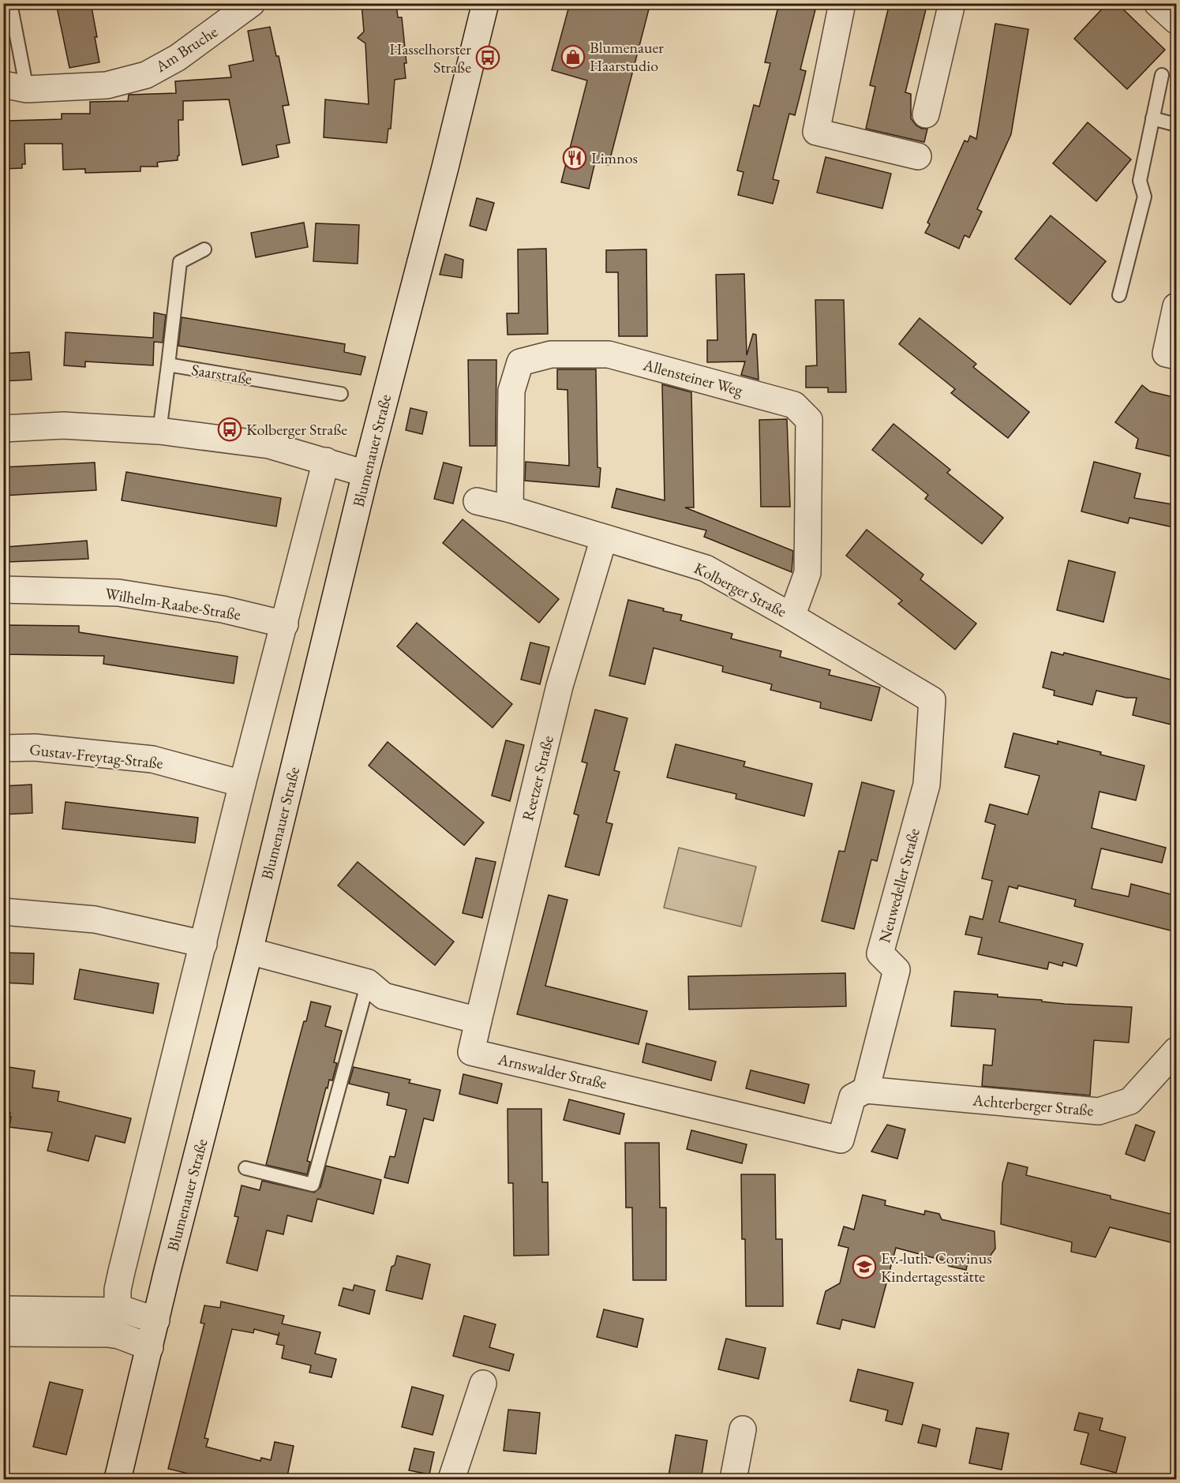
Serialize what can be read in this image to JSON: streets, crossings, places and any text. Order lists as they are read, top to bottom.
{
  "streets": {
    "street": [
      "Am Bruche",
      "Allensteiner Weg",
      "Blumenauer Straße",
      "Kolberger Straße",
      "Wilhelm-Raabe-Straße",
      "Gustav-Freytag-Straße",
      "Reetzer Straße",
      "Neuwedeller Straße",
      "Arnswalder Straße",
      "Achterberger Straße"
    ],
    "lane": ["Saarstraße"]
  },
  "crossings": [
    ["Allensteiner Weg", "Kolberger Straße"],
    ["Kolberger Straße", "Reetzer Straße"],
    ["Kolberger Straße", "Neuwedeller Straße"],
    ["Reetzer Straße", "Arnswalder Straße"],
    ["Neuwedeller Straße", "Arnswalder Straße"],
    ["Neuwedeller Straße", "Achterberger Straße"],
    ["Arnswalder Straße", "Achterberger Straße"]
  ],
  "places": {
    "shop": ["Blumenauer Haarstudio"],
    "bus stop": ["Hasselhorster Straße", "Kolberger Straße"],
    "restaurant": ["Limnos"],
    "school or university": ["Ev.-luth. Corvinus Kindertagesstätte"]
  }
}
